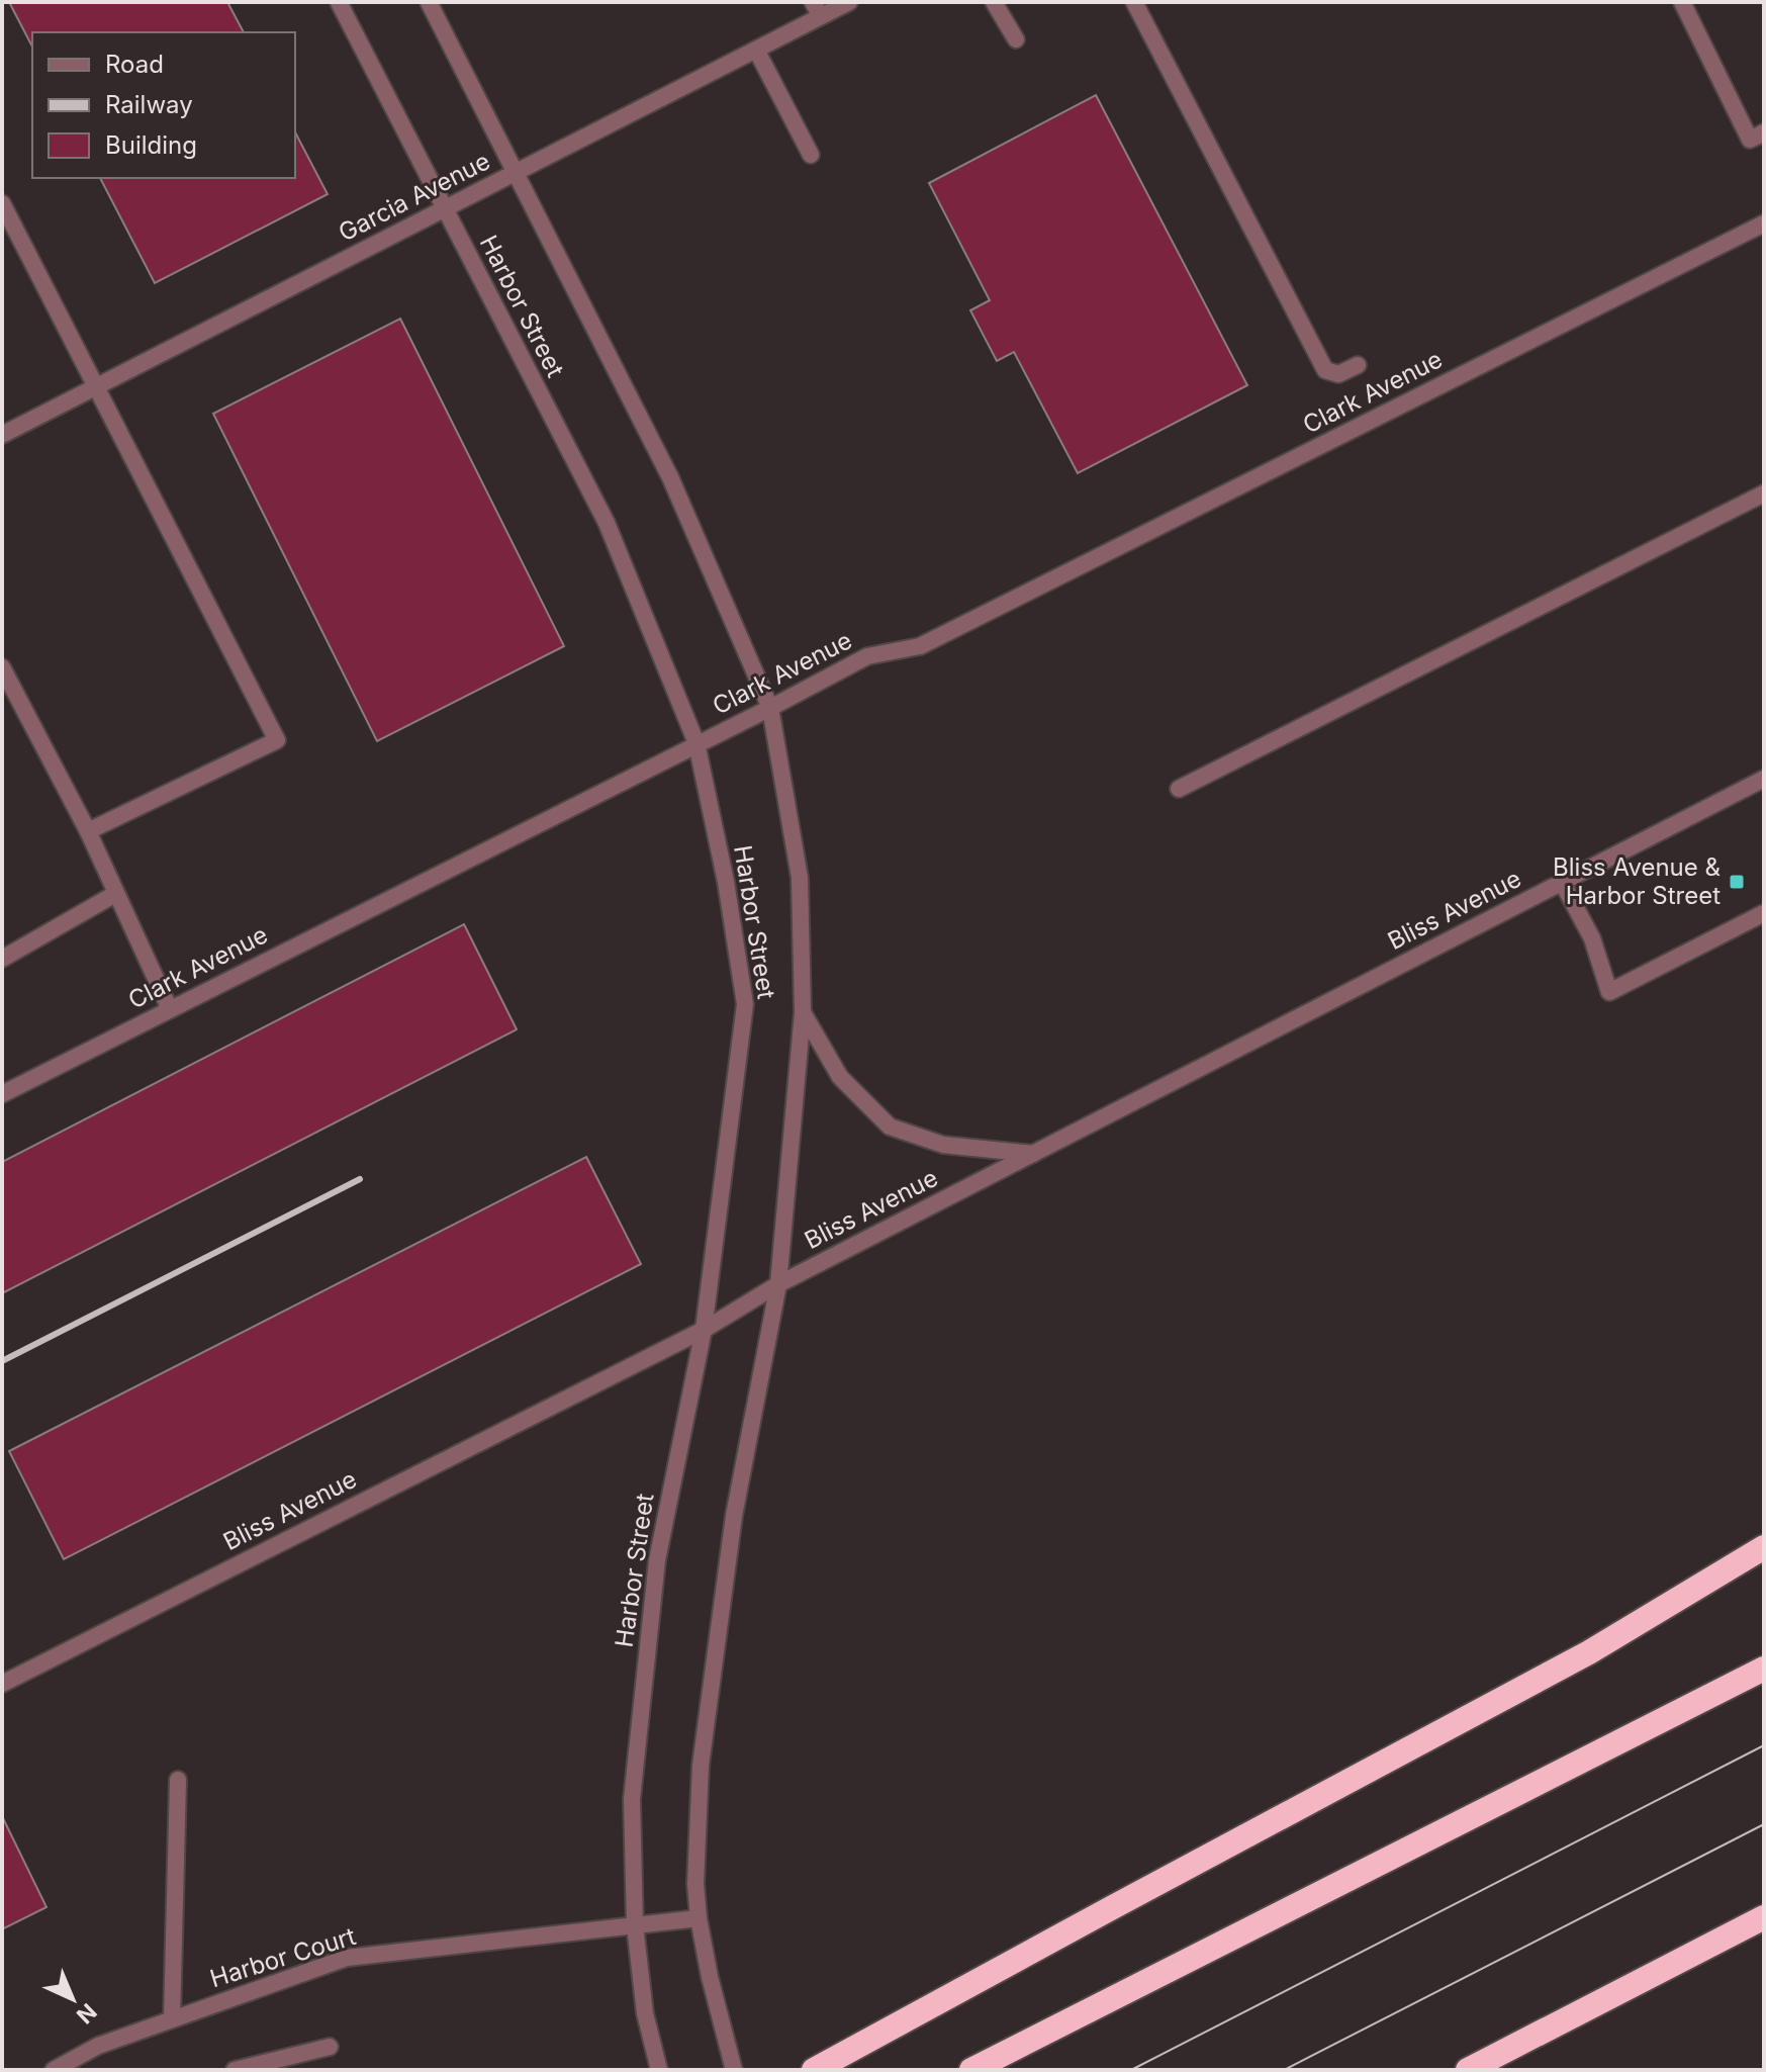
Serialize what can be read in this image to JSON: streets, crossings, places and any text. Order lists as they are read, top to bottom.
{
  "streets": {
    "street": [
      "Garcia Avenue",
      "Harbor Street",
      "Clark Avenue",
      "Bliss Avenue",
      "Harbor Court"
    ]
  },
  "crossings": [
    ["Garcia Avenue", "Harbor Street"],
    ["Harbor Street", "Clark Avenue"],
    ["Harbor Street", "Bliss Avenue"],
    ["Harbor Street", "Harbor Court"]
  ],
  "places": {
    "transit": ["Bliss Avenue & Harbor Street"]
  },
  "legend": ["Road", "Railway", "Building"],
  "north": "bottom right"
}
